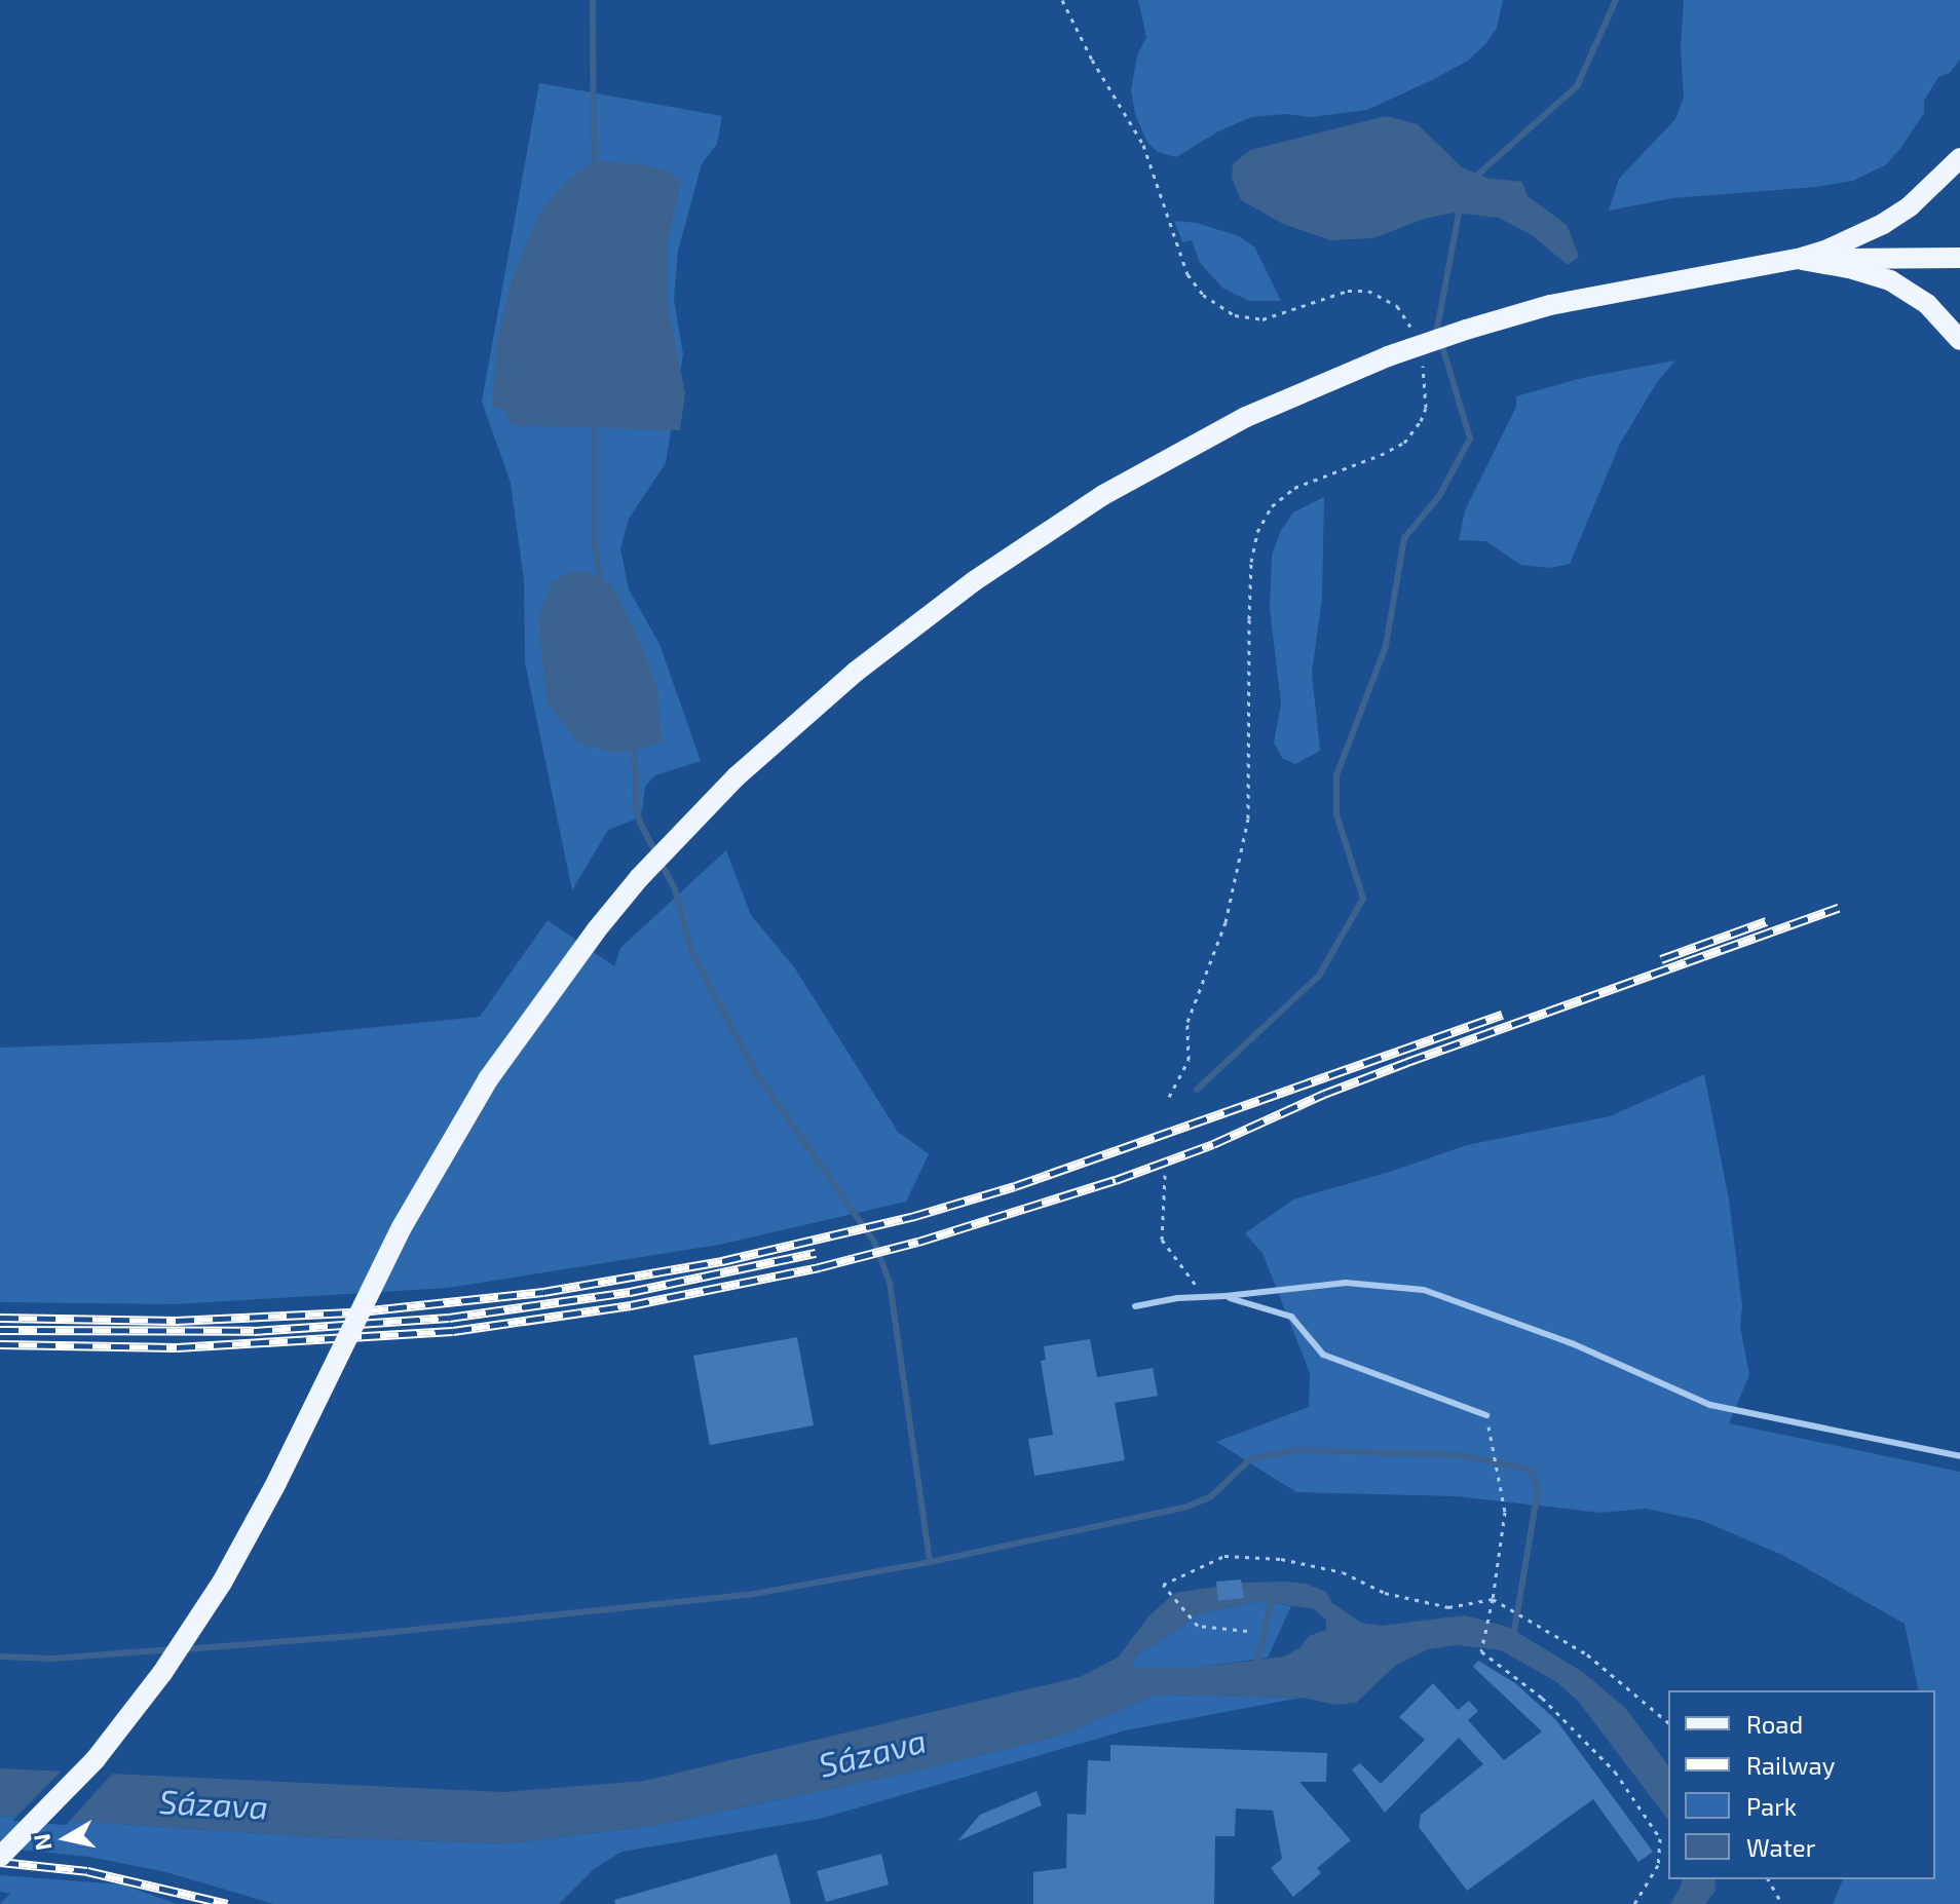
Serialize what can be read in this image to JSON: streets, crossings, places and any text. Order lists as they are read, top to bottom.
{
  "water": ["Sázava"],
  "legend": [
    "Road",
    "Railway",
    "Park",
    "Water"
  ],
  "north": "left"
}
